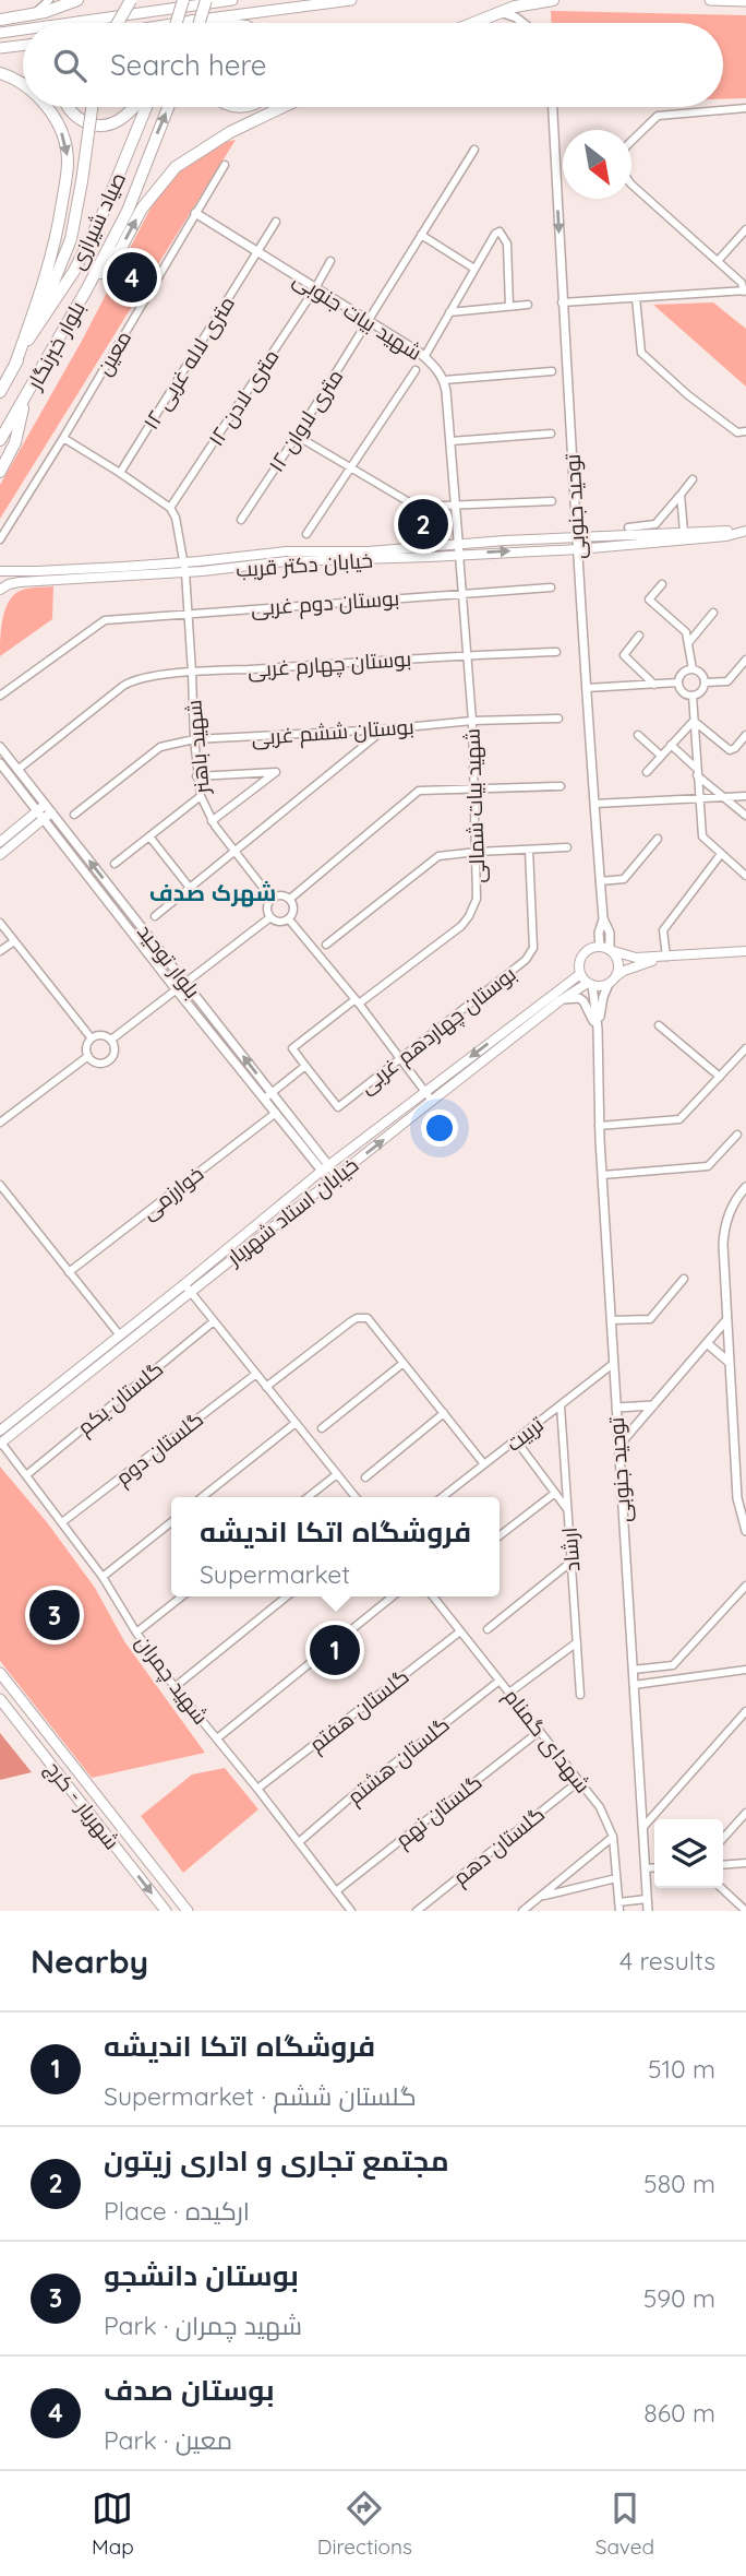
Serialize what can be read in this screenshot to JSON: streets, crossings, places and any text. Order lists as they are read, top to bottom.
{
  "streets": {
    "highway": ["صیاد شیرازی", "بلوار خبرنگار"],
    "main road": ["خیابان دکتر قریب", "خیابان استاد شهریار", "شهریار - کرج"],
    "street": [
      "شهید بیات جنوبی",
      "معین",
      "۱۲ متری لاله غربی",
      "۱۲ متری لادن",
      "۱۲ متری لاوان",
      "توحید جنوبی",
      "بوستان دوم غربی",
      "بوستان چهارم غربی",
      "بوستان ششم غربی",
      "شهید باهنر",
      "شهید بیات شمالی",
      "بلوار توحید",
      "بوستان چهاردهم غربی",
      "خوارزمی",
      "گلستان یکم",
      "تربیت",
      "گلستان دوم",
      "ارشاد",
      "شهید چمران",
      "گلستان هفتم",
      "شهدای گمنام",
      "گلستان هشتم",
      "گلستان نهم",
      "گلستان دهم"
    ]
  },
  "crossings": [
    ["صیاد شیرازی", "بلوار خبرنگار"],
    ["شهید بیات جنوبی", "معین"],
    ["شهید بیات جنوبی", "۱۲ متری لاله غربی"],
    ["شهید بیات جنوبی", "۱۲ متری لادن"],
    ["شهید بیات جنوبی", "۱۲ متری لاوان"],
    ["۱۲ متری لادن", "شهید باهنر"],
    ["توحید جنوبی", "خیابان دکتر قریب"],
    ["توحید جنوبی", "خیابان استاد شهریار"],
    ["توحید جنوبی", "تربیت"],
    ["خیابان دکتر قریب", "شهید باهنر"],
    ["خیابان دکتر قریب", "شهید بیات شمالی"],
    ["بوستان دوم غربی", "شهید باهنر"],
    ["بوستان دوم غربی", "شهید بیات شمالی"],
    ["بوستان چهارم غربی", "شهید باهنر"],
    ["بوستان چهارم غربی", "شهید بیات شمالی"],
    ["بوستان چهارم غربی", "بلوار توحید"],
    ["بوستان ششم غربی", "شهید باهنر"],
    ["بوستان ششم غربی", "شهید بیات شمالی"],
    ["شهید بیات شمالی", "بوستان چهاردهم غربی"],
    ["بلوار توحید", "خوارزمی"],
    ["بلوار توحید", "خیابان استاد شهریار"],
    ["خیابان استاد شهریار", "شهید چمران"],
    ["گلستان یکم", "شهید چمران"],
    ["تربیت", "ارشاد"],
    ["گلستان دوم", "شهید چمران"],
    ["شهید چمران", "گلستان هفتم"],
    ["شهید چمران", "گلستان هشتم"],
    ["شهید چمران", "گلستان نهم"],
    ["گلستان هفتم", "شهدای گمنام"],
    ["شهدای گمنام", "گلستان هشتم"],
    ["شهدای گمنام", "گلستان نهم"],
    ["شهدای گمنام", "گلستان دهم"]
  ],
  "districts": ["شهرک صدف"],
  "north": "bottom right",
  "page": {
    "search": "Search here",
    "pins": [
      "4",
      "2",
      "3",
      "1"
    ],
    "popup": ["فروشگاه اتکا اندیشه", "Supermarket"],
    "heading": ["Nearby", "4 results"],
    "list": [
      {
        "mark": "1",
        "name": "فروشگاه اتکا اندیشه",
        "note": "Supermarket · گلستان ششم",
        "value": "510 m"
      },
      {
        "mark": "2",
        "name": "مجتمع تجاری و اداری زیتون",
        "note": "Place · ارکیده",
        "value": "580 m"
      },
      {
        "mark": "3",
        "name": "بوستان دانشجو",
        "note": "Park · شهید چمران",
        "value": "590 m"
      },
      {
        "mark": "4",
        "name": "بوستان صدف",
        "note": "Park · معین",
        "value": "860 m"
      }
    ],
    "nav": ["Map", "Directions", "Saved"]
  }
}
